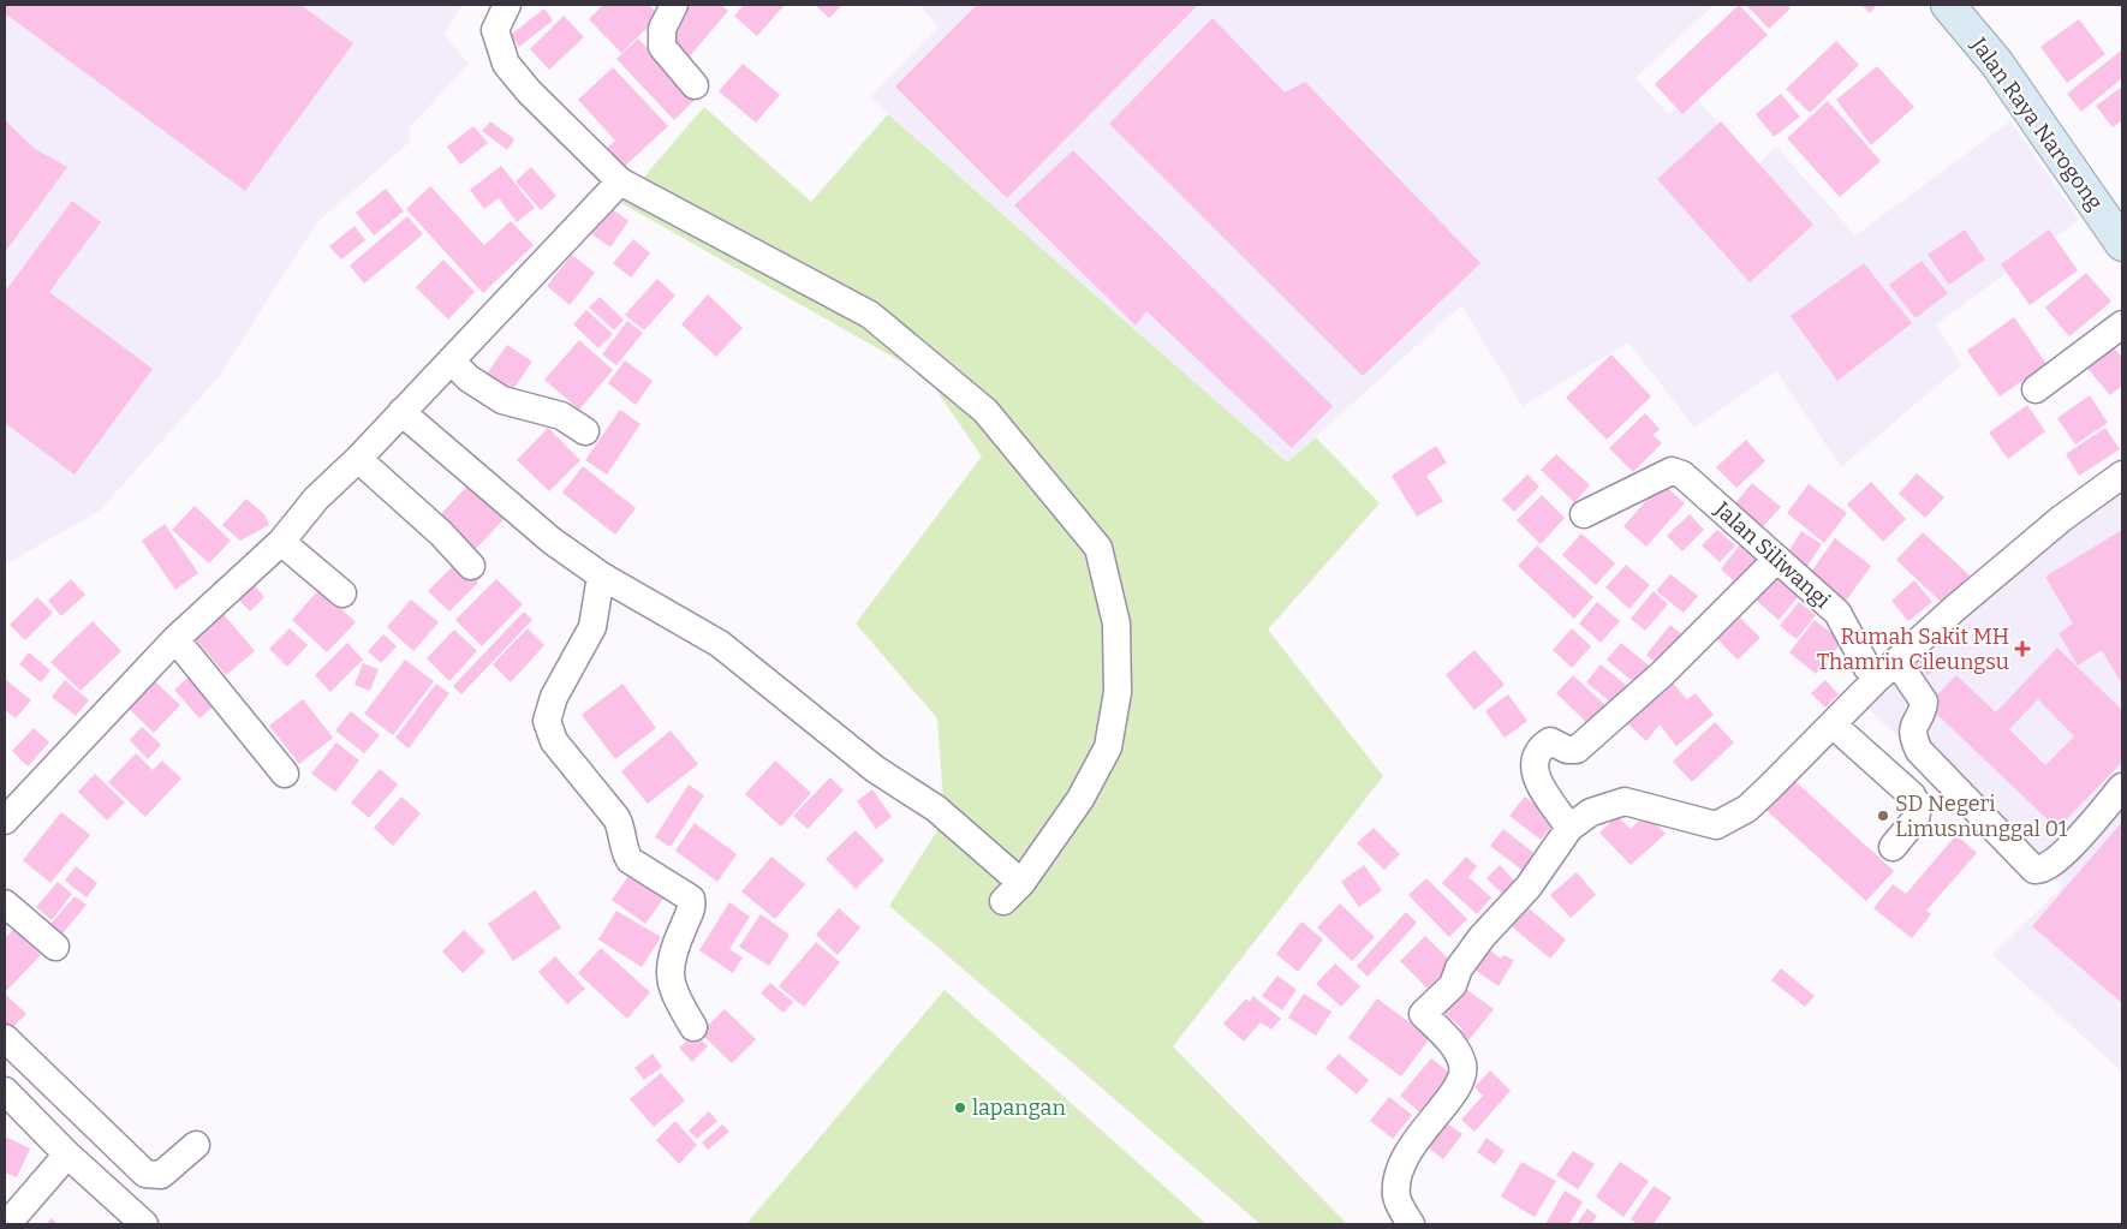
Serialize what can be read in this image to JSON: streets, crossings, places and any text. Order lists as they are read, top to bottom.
{
  "streets": {
    "main road": ["Jalan Raya Narogong"],
    "street": ["Jalan Siliwangi"]
  },
  "places": {
    "health": ["Rumah Sakit MH Thamrin Cileungsu"],
    "other": ["SD Negeri Limusnunggal 01", "lapangan"]
  }
}
